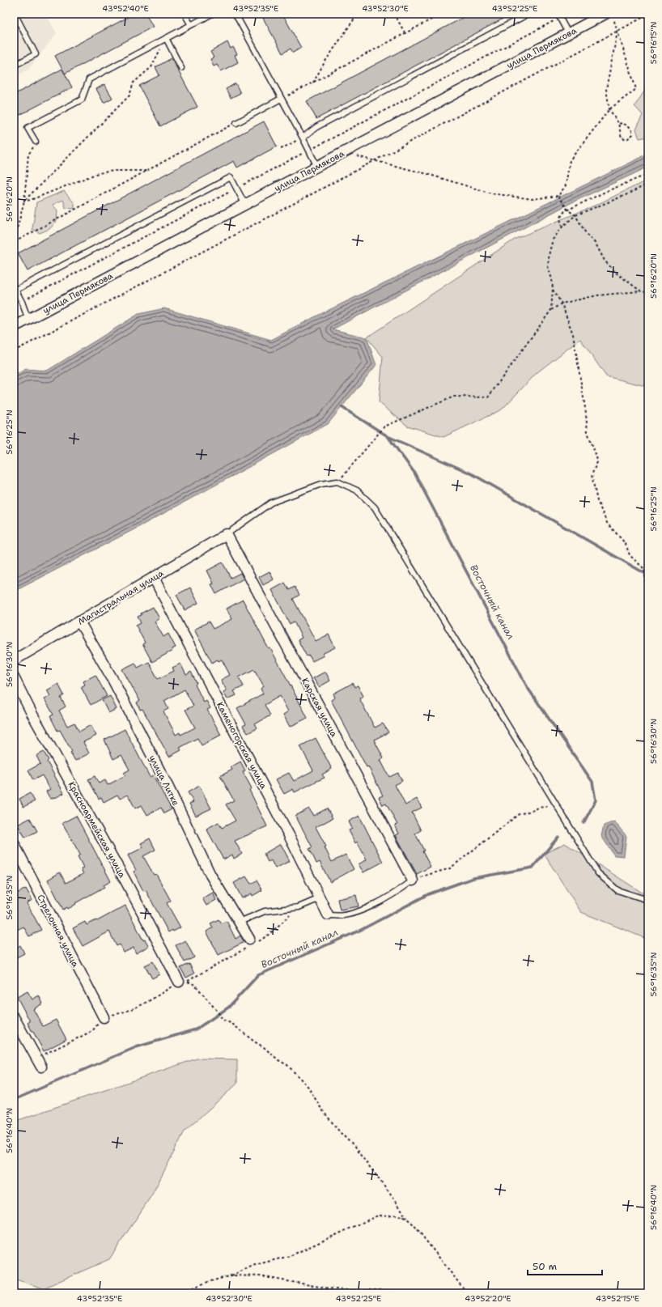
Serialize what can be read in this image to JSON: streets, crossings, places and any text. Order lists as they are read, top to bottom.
{
  "streets": {
    "street": [
      "улица Пермякова",
      "Магистральная улица",
      "Карская улица",
      "Каменогорская улица",
      "улица Литке",
      "Красноармейская улица",
      "Стрелочная улица"
    ]
  },
  "crossings": [
    ["Магистральная улица", "Карская улица"],
    ["Магистральная улица", "Каменогорская улица"],
    ["Магистральная улица", "улица Литке"]
  ],
  "water": ["Восточный канал"],
  "scale_bar": "50 m",
  "coordinates": [
    "43°52'40\"E",
    "43°52'35\"E",
    "43°52'30\"E",
    "43°52'25\"E",
    "56°16'15\"N",
    "56°16'20\"N",
    "56°16'25\"N",
    "56°16'30\"N",
    "56°16'35\"N",
    "56°16'40\"N",
    "43°52'20\"E",
    "43°52'15\"E"
  ]
}
